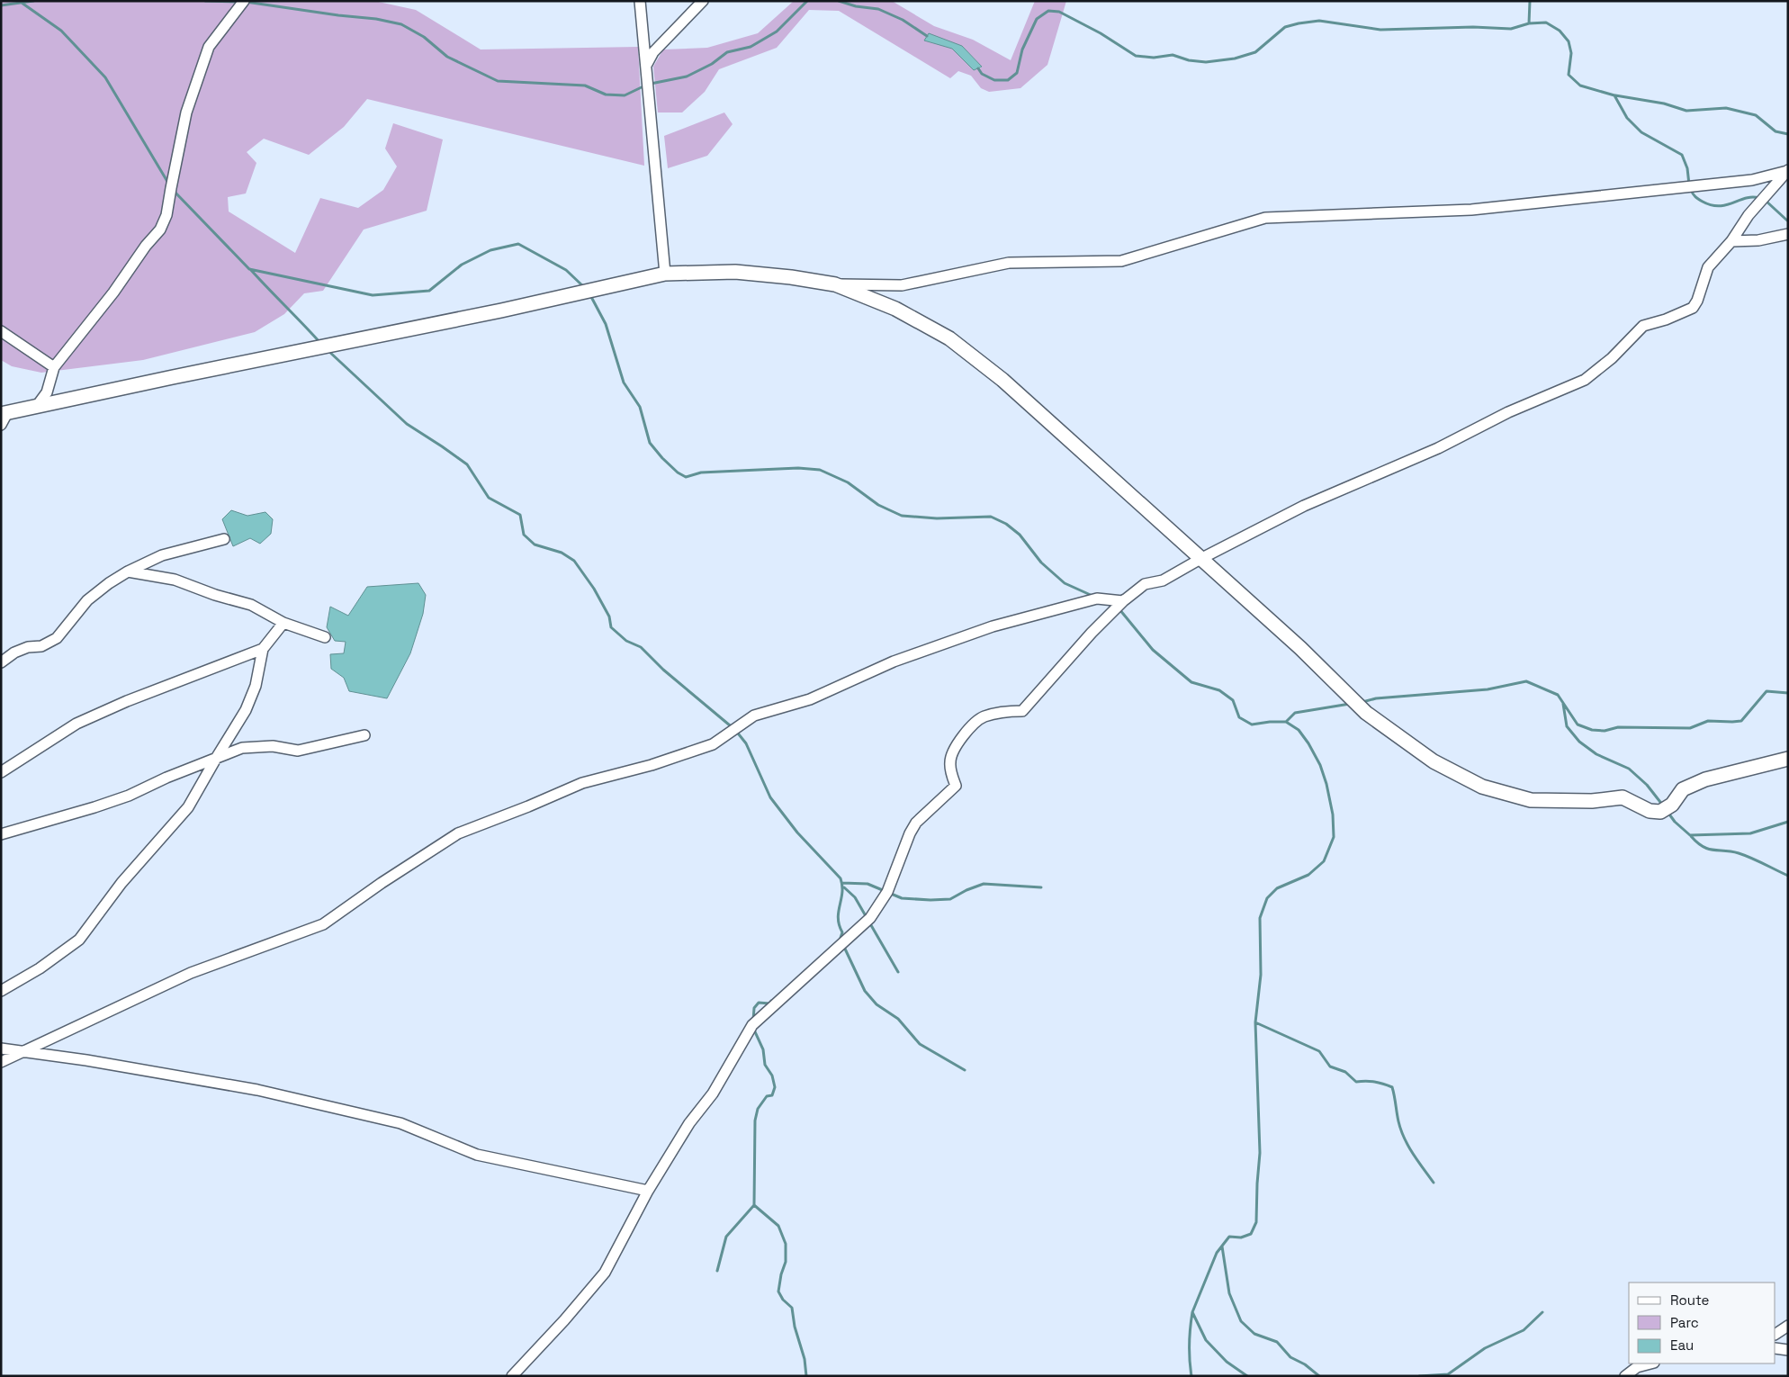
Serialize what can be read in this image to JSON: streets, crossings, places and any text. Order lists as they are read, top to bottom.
{
  "legend": ["Route", "Parc", "Eau"]
}
